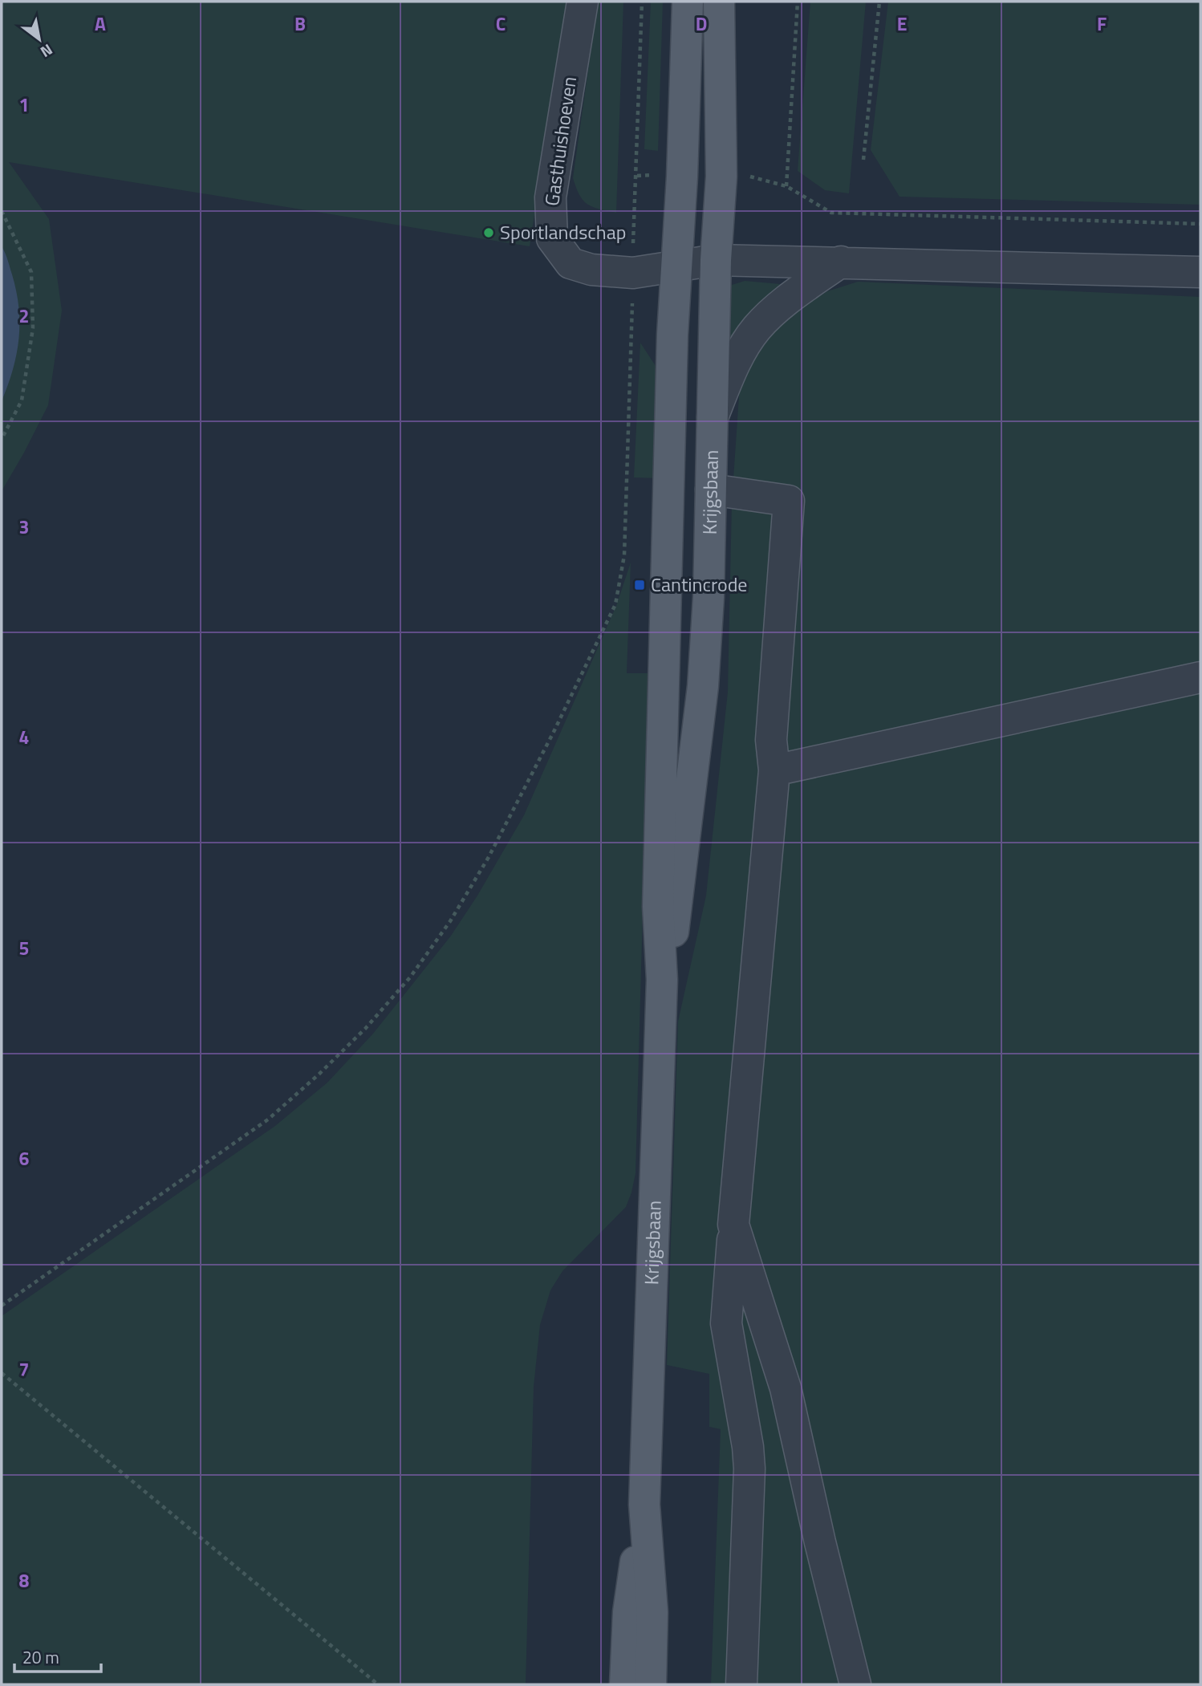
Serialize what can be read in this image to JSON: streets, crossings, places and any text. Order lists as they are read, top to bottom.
{
  "streets": {
    "main road": ["Krijgsbaan"],
    "street": ["Gasthuishoeven"]
  },
  "crossings": [
    ["Gasthuishoeven", "Krijgsbaan"]
  ],
  "places": {
    "other": ["Sportlandschap"],
    "transit": ["Cantincrode"]
  },
  "scale_bar": "20 m",
  "north": "bottom right",
  "grid": {
    "columns": [
      "A",
      "B",
      "C",
      "D",
      "E",
      "F"
    ],
    "rows": [
      "1",
      "2",
      "3",
      "4",
      "5",
      "6",
      "7",
      "8"
    ]
  }
}
